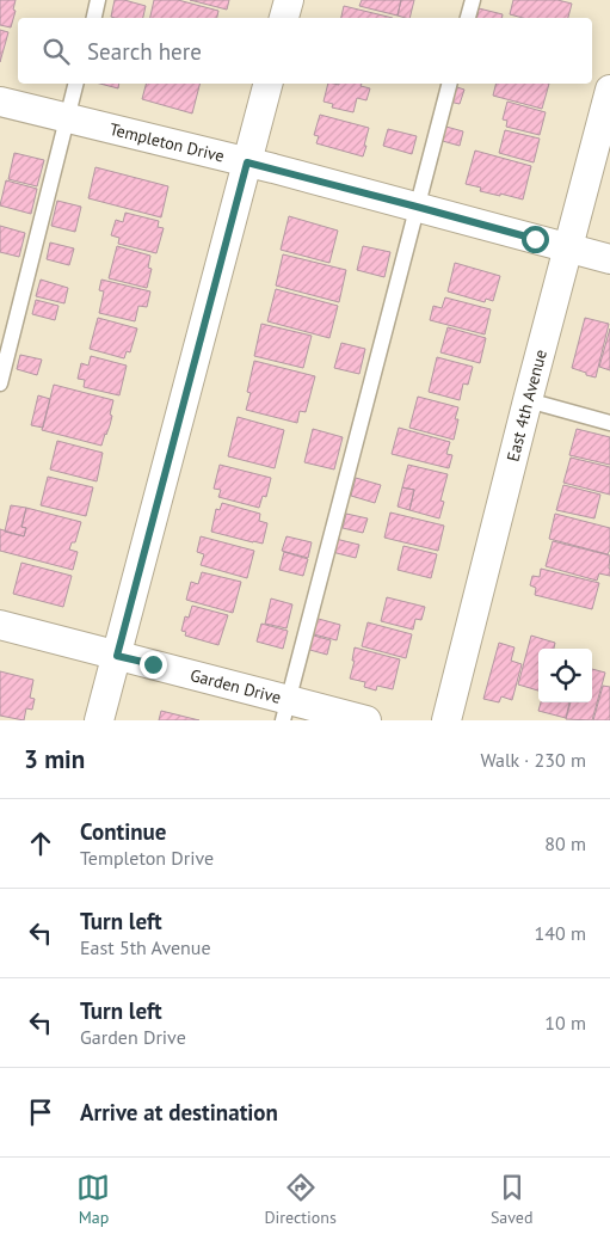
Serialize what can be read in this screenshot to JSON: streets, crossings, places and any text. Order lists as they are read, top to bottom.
{
  "streets": {
    "street": ["Templeton Drive", "East 4th Avenue", "Garden Drive"]
  },
  "crossings": [
    ["Templeton Drive", "East 4th Avenue"]
  ],
  "page": {
    "search": "Search here",
    "heading": ["3 min", "Walk · 230 m"],
    "list": [
      ["Continue", "Templeton Drive", "80 m"],
      ["Turn left", "East 5th Avenue", "140 m"],
      ["Turn left", "Garden Drive", "10 m"],
      "Arrive at destination"
    ],
    "nav": ["Map", "Directions", "Saved"]
  }
}
